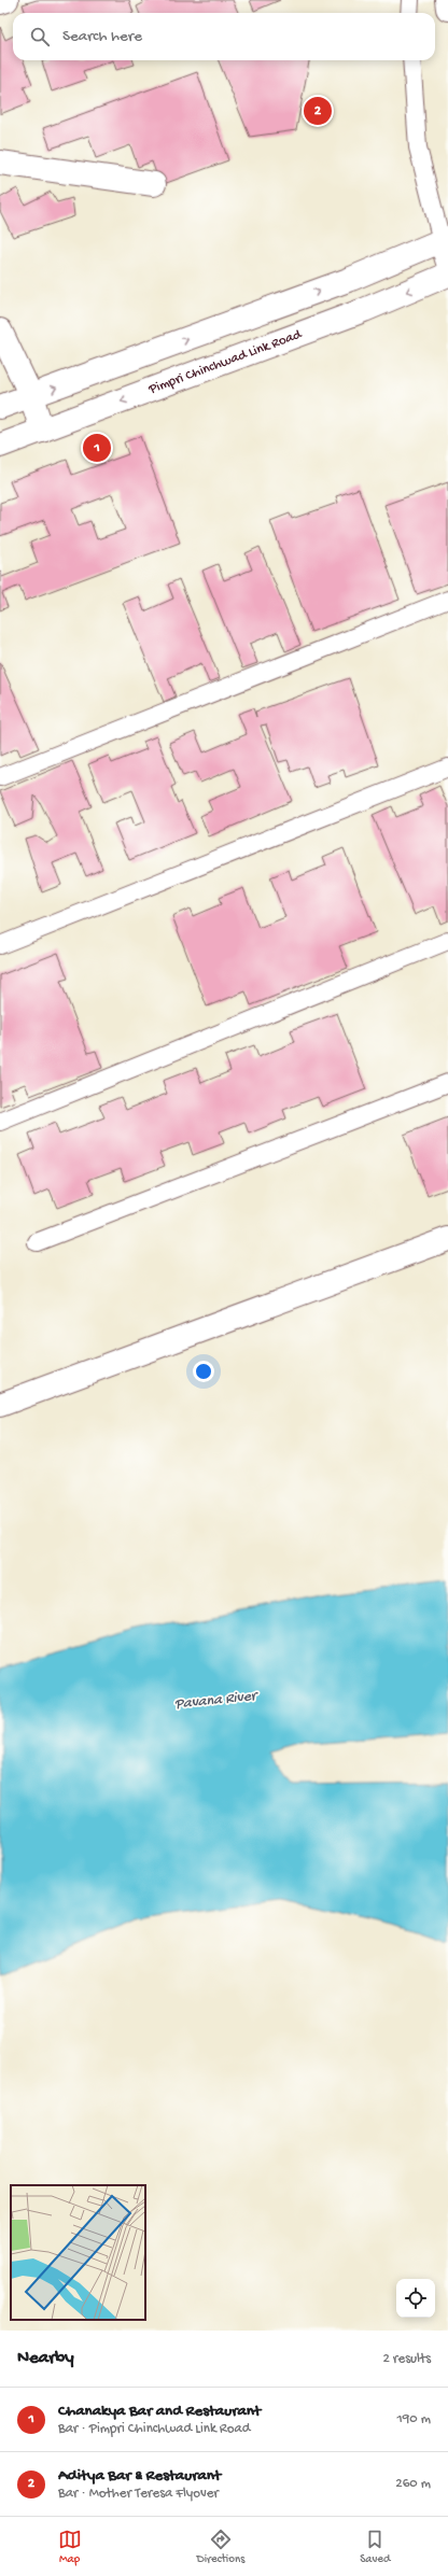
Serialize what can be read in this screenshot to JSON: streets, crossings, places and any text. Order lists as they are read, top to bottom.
{
  "streets": {
    "main road": ["Pimpri Chinchwad Link Road"]
  },
  "water": ["Pavana River"],
  "page": {
    "search": "Search here",
    "pins": ["2", "1"],
    "heading": ["Nearby", "2 results"],
    "list": [
      {
        "mark": "1",
        "name": "Chanakya Bar and Restaurant",
        "note": "Bar · Pimpri Chinchwad Link Road",
        "value": "190 m"
      },
      {
        "mark": "2",
        "name": "Aditya Bar & Restaurant",
        "note": "Bar · Mother Teresa Flyover",
        "value": "260 m"
      }
    ],
    "nav": ["Map", "Directions", "Saved"]
  }
}
